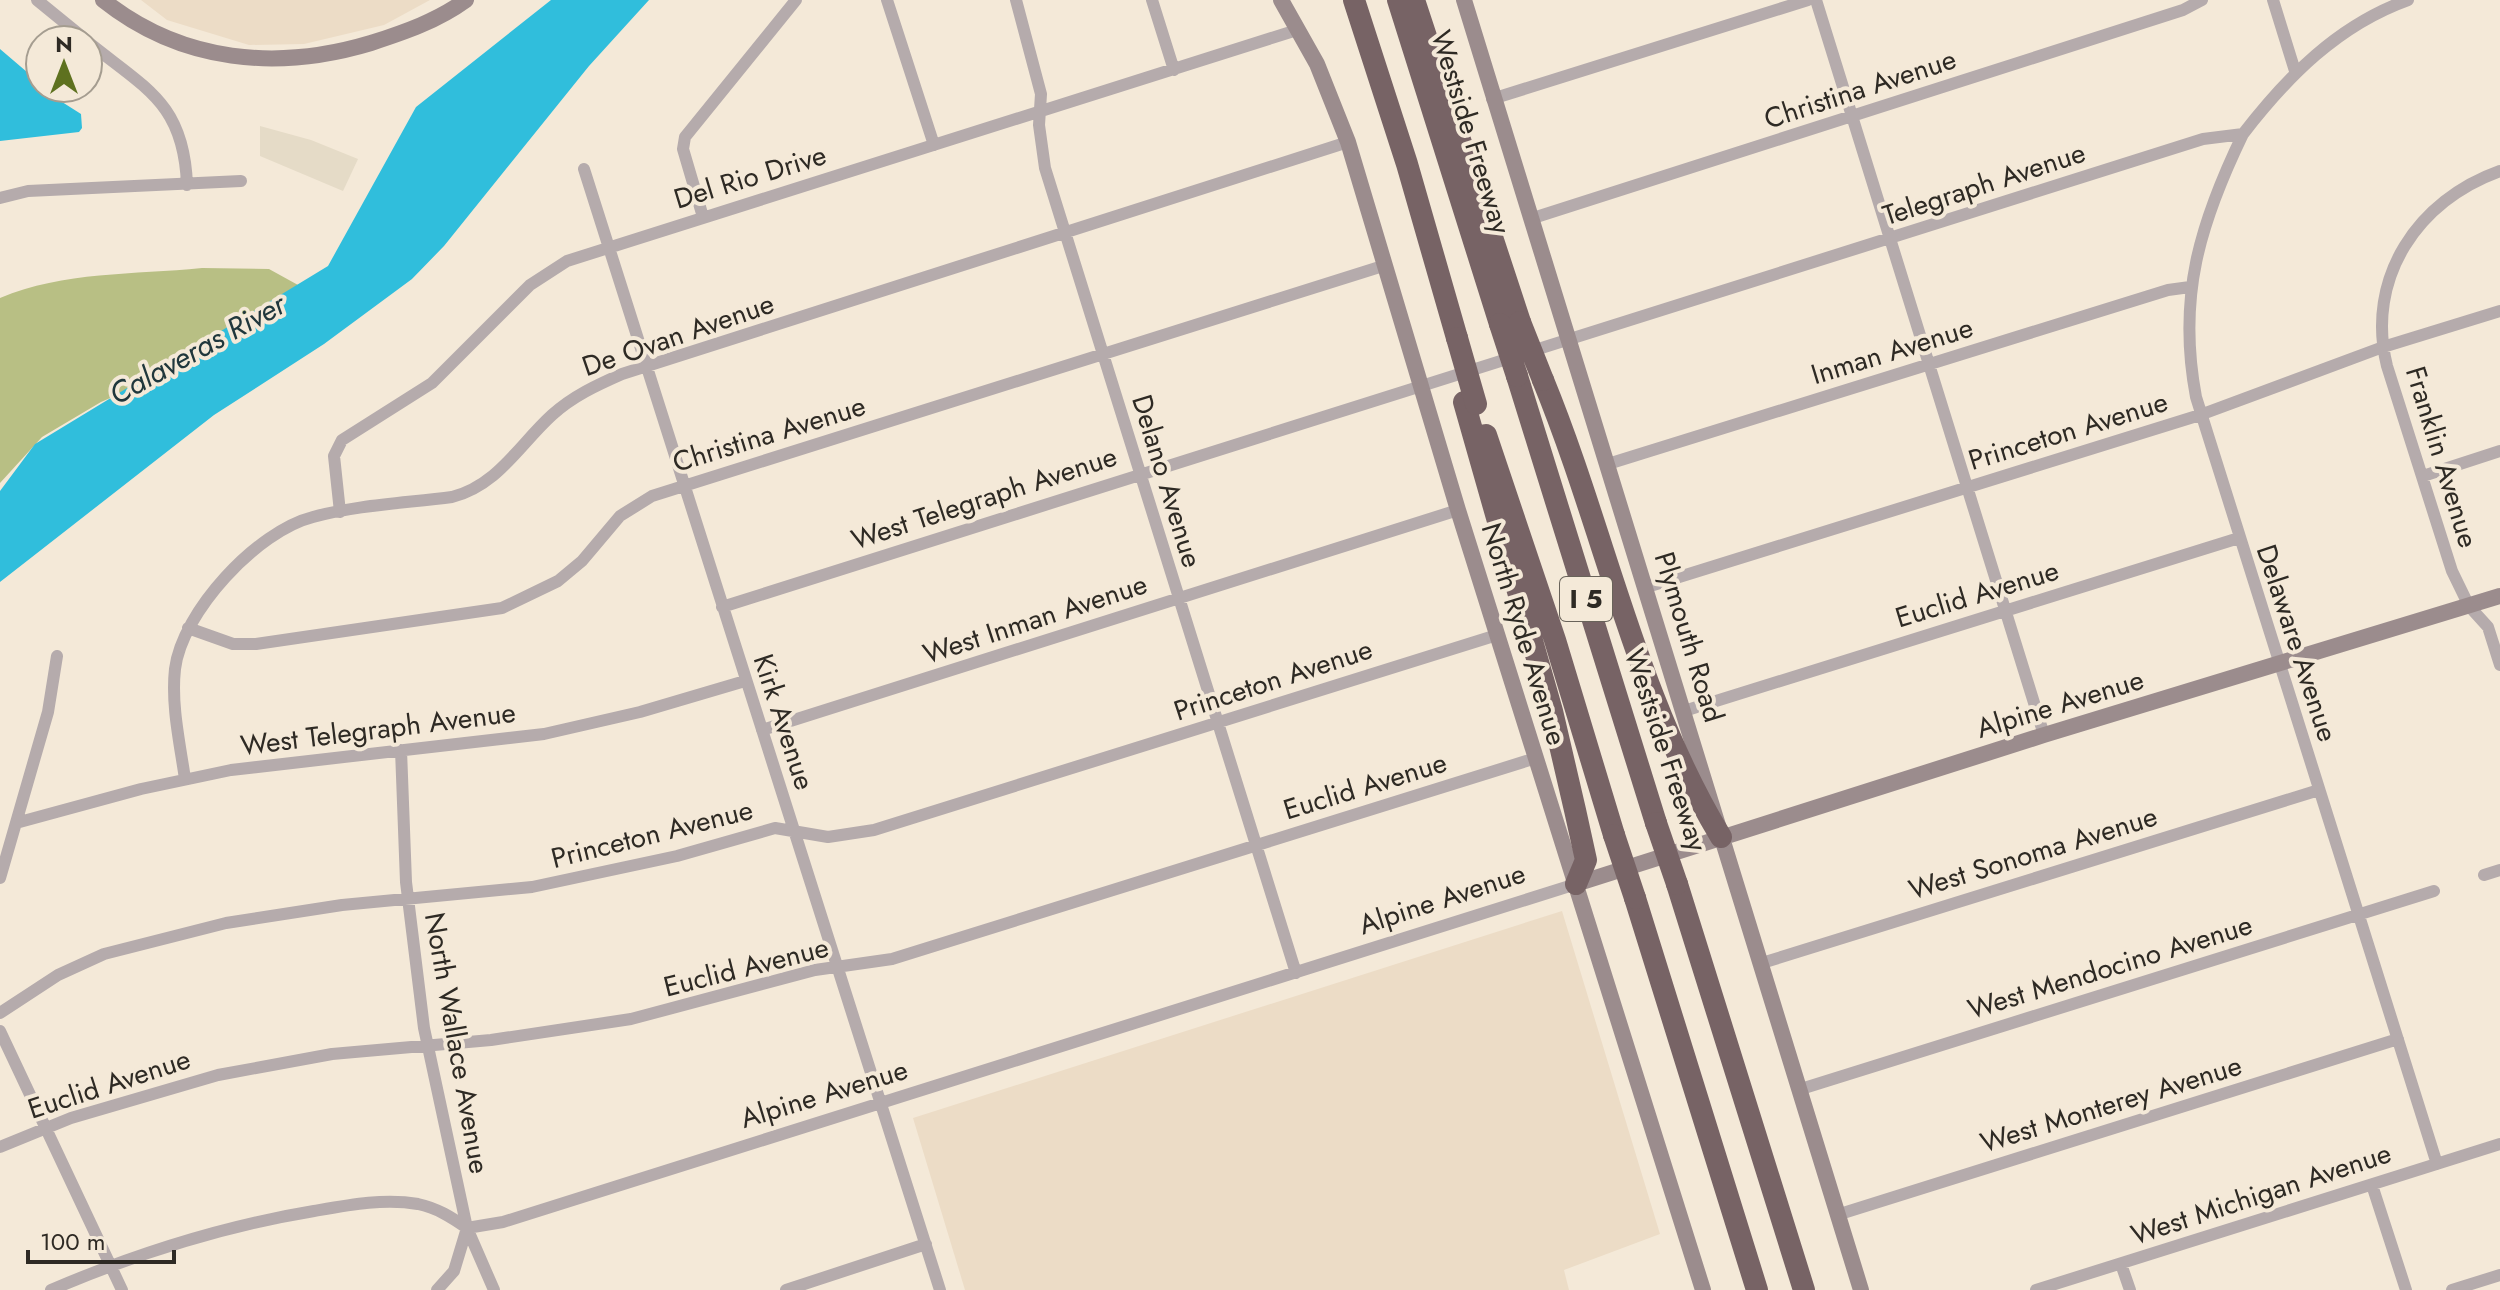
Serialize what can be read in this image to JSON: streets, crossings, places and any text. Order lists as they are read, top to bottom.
{
  "streets": {
    "highway": ["Westside Freeway", "I 5"],
    "street": [
      "Christina Avenue",
      "Del Rio Drive",
      "Telegraph Avenue",
      "De Ovan Avenue",
      "Inman Avenue",
      "Princeton Avenue",
      "Franklin Avenue",
      "Delano Avenue",
      "West Telegraph Avenue",
      "Euclid Avenue",
      "West Inman Avenue",
      "North Ryde Avenue",
      "Plymouth Road",
      "Delaware Avenue",
      "Alpine Avenue",
      "Kirk Avenue",
      "West Sonoma Avenue",
      "West Mendocino Avenue",
      "North Wallace Avenue",
      "West Monterey Avenue",
      "West Michigan Avenue"
    ]
  },
  "crossings": [
    ["Christina Avenue", "De Ovan Avenue"],
    ["Christina Avenue", "Delano Avenue"],
    ["Christina Avenue", "North Ryde Avenue"],
    ["Christina Avenue", "Plymouth Road"],
    ["Christina Avenue", "Kirk Avenue"],
    ["Del Rio Drive", "De Ovan Avenue"],
    ["Del Rio Drive", "Delano Avenue"],
    ["Del Rio Drive", "North Ryde Avenue"],
    ["Del Rio Drive", "Kirk Avenue"],
    ["Telegraph Avenue", "West Telegraph Avenue"],
    ["Telegraph Avenue", "Plymouth Road"],
    ["Telegraph Avenue", "Delaware Avenue"],
    ["De Ovan Avenue", "Delano Avenue"],
    ["De Ovan Avenue", "West Telegraph Avenue"],
    ["De Ovan Avenue", "North Ryde Avenue"],
    ["De Ovan Avenue", "Kirk Avenue"],
    ["Inman Avenue", "Plymouth Road"],
    ["Inman Avenue", "Delaware Avenue"],
    ["Princeton Avenue", "Franklin Avenue"],
    ["Princeton Avenue", "Delano Avenue"],
    ["Princeton Avenue", "North Ryde Avenue"],
    ["Princeton Avenue", "Plymouth Road"],
    ["Princeton Avenue", "Delaware Avenue"],
    ["Princeton Avenue", "Kirk Avenue"],
    ["Princeton Avenue", "North Wallace Avenue"],
    ["Franklin Avenue", "Alpine Avenue"],
    ["Delano Avenue", "West Telegraph Avenue"],
    ["Delano Avenue", "Euclid Avenue"],
    ["Delano Avenue", "West Inman Avenue"],
    ["Delano Avenue", "Alpine Avenue"],
    ["West Telegraph Avenue", "North Ryde Avenue"],
    ["West Telegraph Avenue", "Kirk Avenue"],
    ["West Telegraph Avenue", "North Wallace Avenue"],
    ["Euclid Avenue", "North Ryde Avenue"],
    ["Euclid Avenue", "Plymouth Road"],
    ["Euclid Avenue", "Delaware Avenue"],
    ["Euclid Avenue", "Kirk Avenue"],
    ["Euclid Avenue", "North Wallace Avenue"],
    ["West Inman Avenue", "North Ryde Avenue"],
    ["West Inman Avenue", "Kirk Avenue"],
    ["North Ryde Avenue", "Alpine Avenue"],
    ["Plymouth Road", "Alpine Avenue"],
    ["Plymouth Road", "West Sonoma Avenue"],
    ["Plymouth Road", "West Mendocino Avenue"],
    ["Plymouth Road", "West Monterey Avenue"],
    ["Delaware Avenue", "Alpine Avenue"],
    ["Delaware Avenue", "West Sonoma Avenue"],
    ["Delaware Avenue", "West Mendocino Avenue"],
    ["Delaware Avenue", "West Monterey Avenue"],
    ["Delaware Avenue", "West Michigan Avenue"],
    ["Alpine Avenue", "Kirk Avenue"],
    ["Alpine Avenue", "North Wallace Avenue"]
  ],
  "water": ["Calaveras River"],
  "scale_bar": "100 m",
  "north": "top"
}
